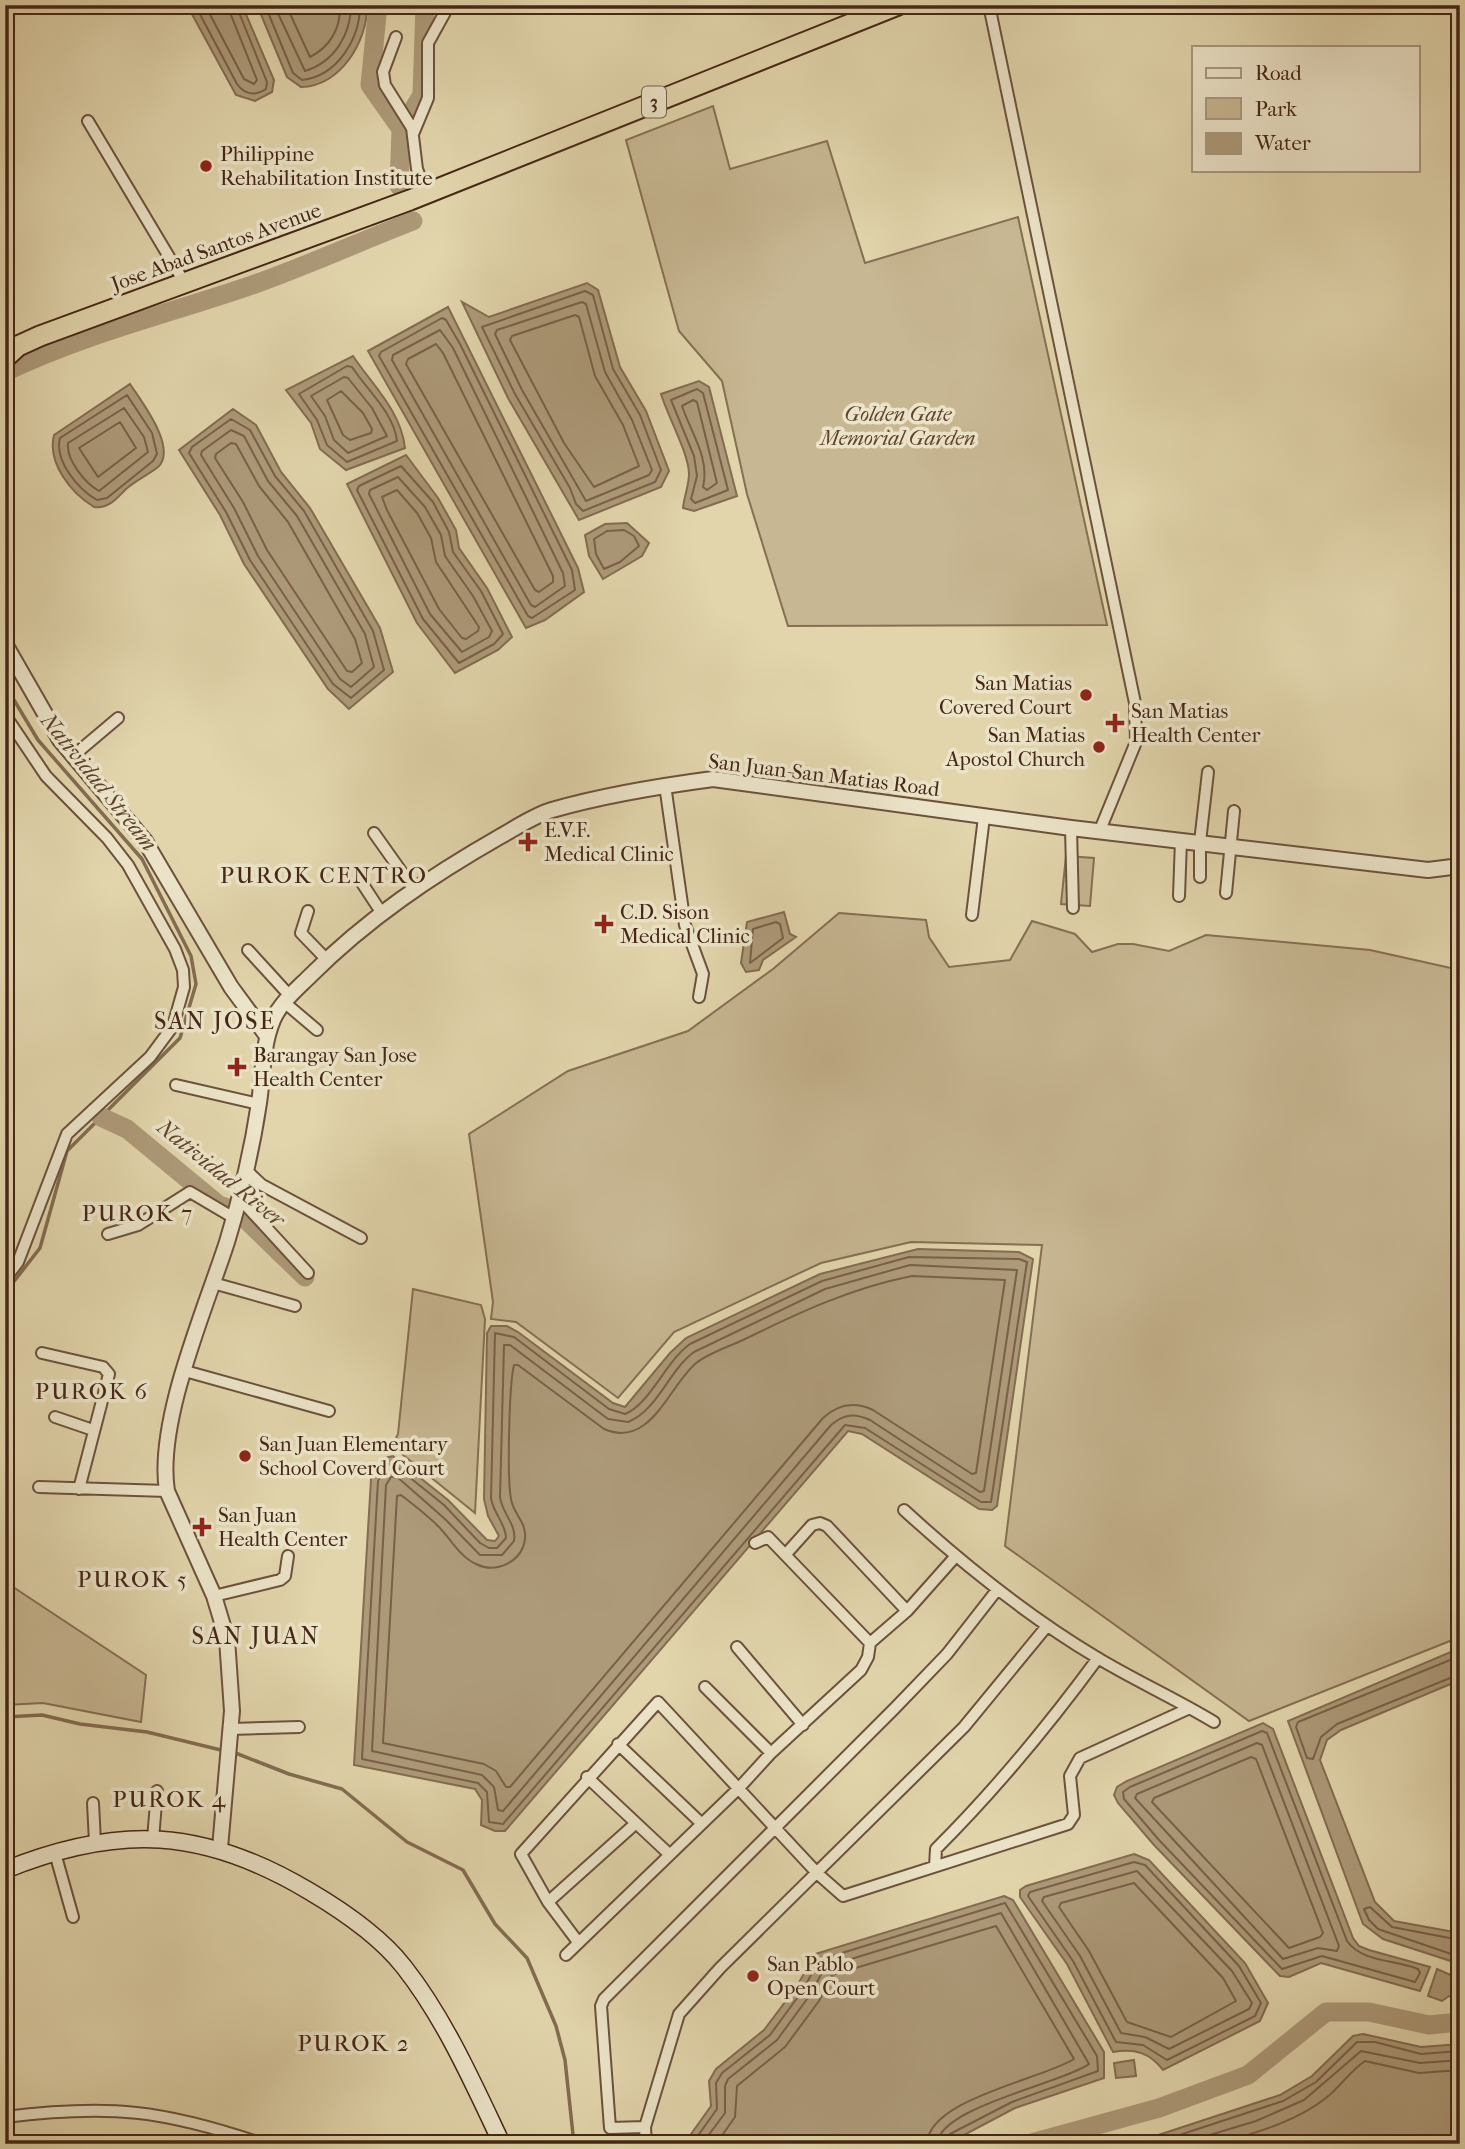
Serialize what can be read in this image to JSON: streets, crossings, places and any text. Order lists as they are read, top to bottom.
{
  "streets": {
    "highway": ["3", "Jose Abad Santos Avenue"],
    "street": ["San Juan-San Matias Road"]
  },
  "districts": [
    "PUROK CENTRO",
    "SAN JOSE",
    "PUROK 7",
    "PUROK 6",
    "PUROK 5",
    "SAN JUAN",
    "PUROK 4",
    "PUROK 2"
  ],
  "water": ["Natividad Stream", "Natividad River"],
  "parks": ["Golden Gate Memorial Garden"],
  "places": {
    "other": [
      "Philippine Rehabilitation Institute",
      "San Matias Covered Court",
      "San Matias Apostol Church",
      "San Juan Elementary School Coverd Court",
      "San Pablo Open Court"
    ],
    "health": [
      "San Matias Health Center",
      "E.V.F. Medical Clinic",
      "C.D. Sison Medical Clinic",
      "Barangay San Jose Health Center",
      "San Juan Health Center"
    ]
  },
  "legend": ["Road", "Park", "Water"]
}
